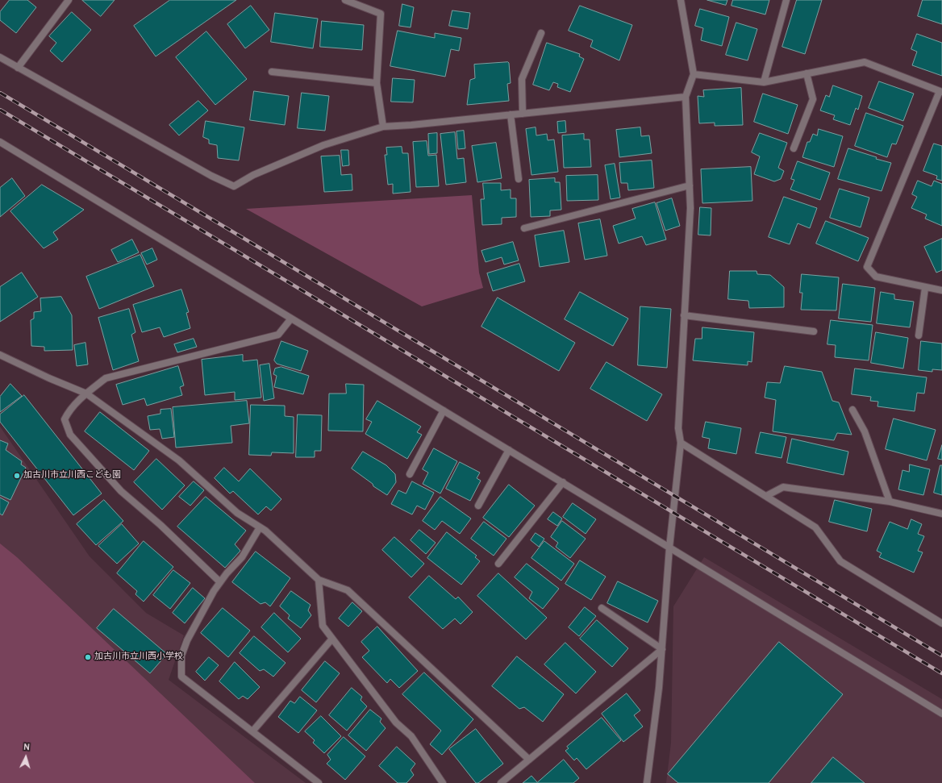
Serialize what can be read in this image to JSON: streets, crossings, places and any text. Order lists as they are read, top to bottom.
{
  "places": ["加古川市立川西こども園", "加古川市立川西小学校"],
  "north": "top"
}
